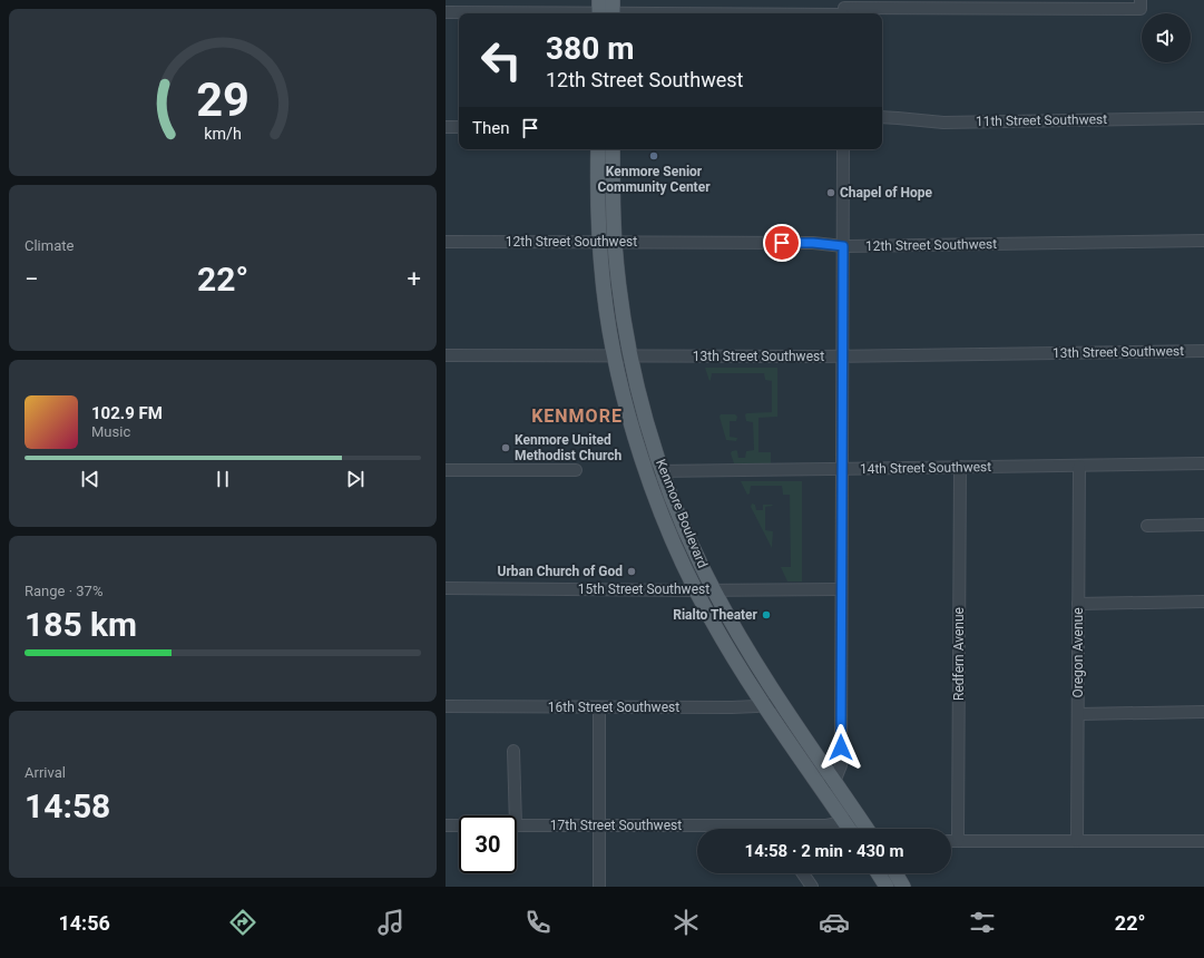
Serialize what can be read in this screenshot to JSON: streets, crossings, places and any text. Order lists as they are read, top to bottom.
{
  "streets": {
    "main road": ["Kenmore Boulevard"],
    "street": [
      "11th Street Southwest",
      "12th Street Southwest",
      "13th Street Southwest",
      "14th Street Southwest",
      "15th Street Southwest",
      "Oregon Avenue",
      "Redfern Avenue",
      "16th Street Southwest",
      "17th Street Southwest"
    ]
  },
  "crossings": [
    ["12th Street Southwest", "Kenmore Boulevard"],
    ["13th Street Southwest", "Kenmore Boulevard"],
    ["14th Street Southwest", "Kenmore Boulevard"],
    ["14th Street Southwest", "Oregon Avenue"],
    ["14th Street Southwest", "Redfern Avenue"],
    ["Kenmore Boulevard", "15th Street Southwest"],
    ["Kenmore Boulevard", "16th Street Southwest"],
    ["Kenmore Boulevard", "17th Street Southwest"]
  ],
  "districts": ["KENMORE"],
  "places": [
    "Kenmore Senior Community Center",
    "Chapel of Hope",
    "Kenmore United Methodist Church",
    "Urban Church of God",
    "Rialto Theater"
  ],
  "page": {
    "turn": ["380 m", "12th Street Southwest"],
    "then": "Then",
    "tile": [
      "Climate",
      ["Range · 37%", "185 km"],
      ["Arrival", "14:58"]
    ],
    "heat": ["−", "22°", "+"],
    "song": ["102.9 FM", "Music"],
    "limit": "30",
    "trip": "14:58 · 2 min · 430 m",
    "tabs": ["14:56", "22°"],
    "gauge": ["29", "km/h"]
  }
}
